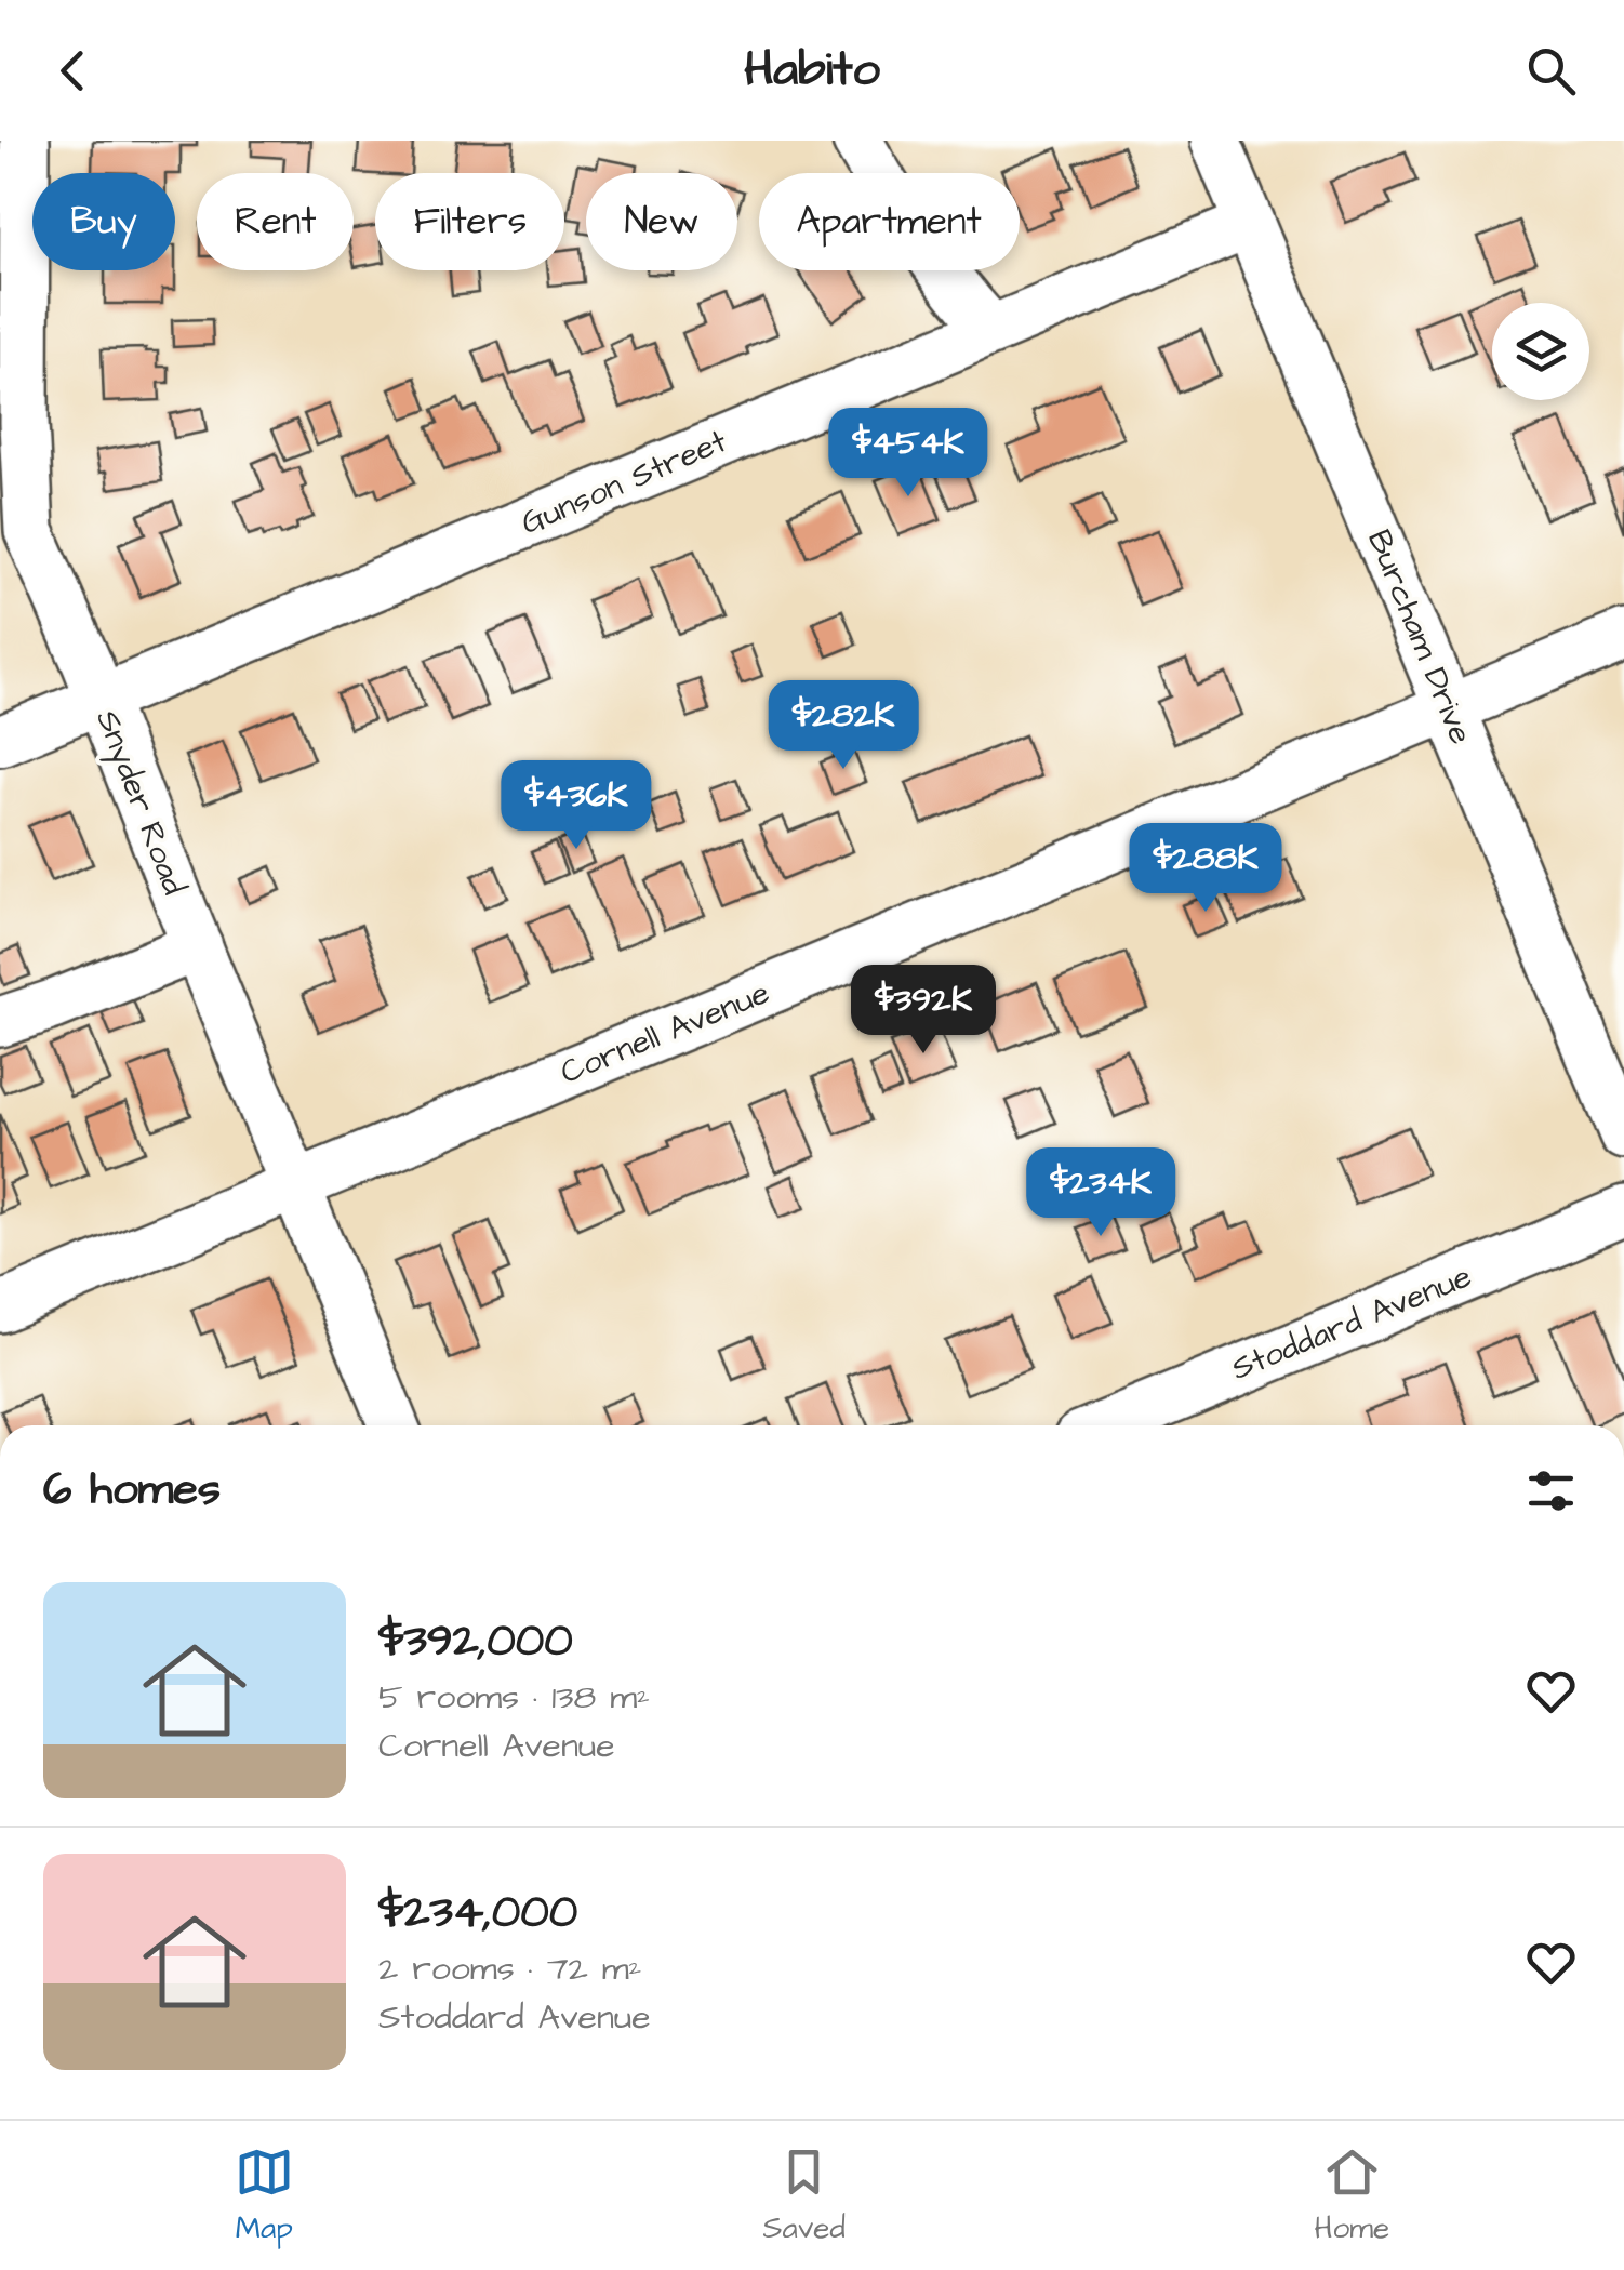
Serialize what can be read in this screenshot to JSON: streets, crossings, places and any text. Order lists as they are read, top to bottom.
{
  "streets": {
    "street": [
      "Gunson Street",
      "Burcham Drive",
      "Snyder Road",
      "Cornell Avenue",
      "Stoddard Avenue"
    ]
  },
  "crossings": [
    ["Gunson Street", "Burcham Drive"],
    ["Gunson Street", "Snyder Road"],
    ["Burcham Drive", "Cornell Avenue"],
    ["Snyder Road", "Cornell Avenue"]
  ],
  "page": {
    "header": "Habito",
    "chip": [
      "Buy",
      "Rent",
      "Filters",
      "New",
      "Apartment"
    ],
    "price": [
      "$454K",
      "$282K",
      "$436K",
      "$288K",
      "$392K",
      "$234K"
    ],
    "heading": "6 homes",
    "list": [
      {
        "name": "$392,000",
        "note": "5 rooms · 138 m² · Cornell Avenue"
      },
      {
        "name": "$234,000",
        "note": "2 rooms · 72 m² · Stoddard Avenue"
      }
    ],
    "tabs": ["Map", "Saved", "Home"]
  }
}
